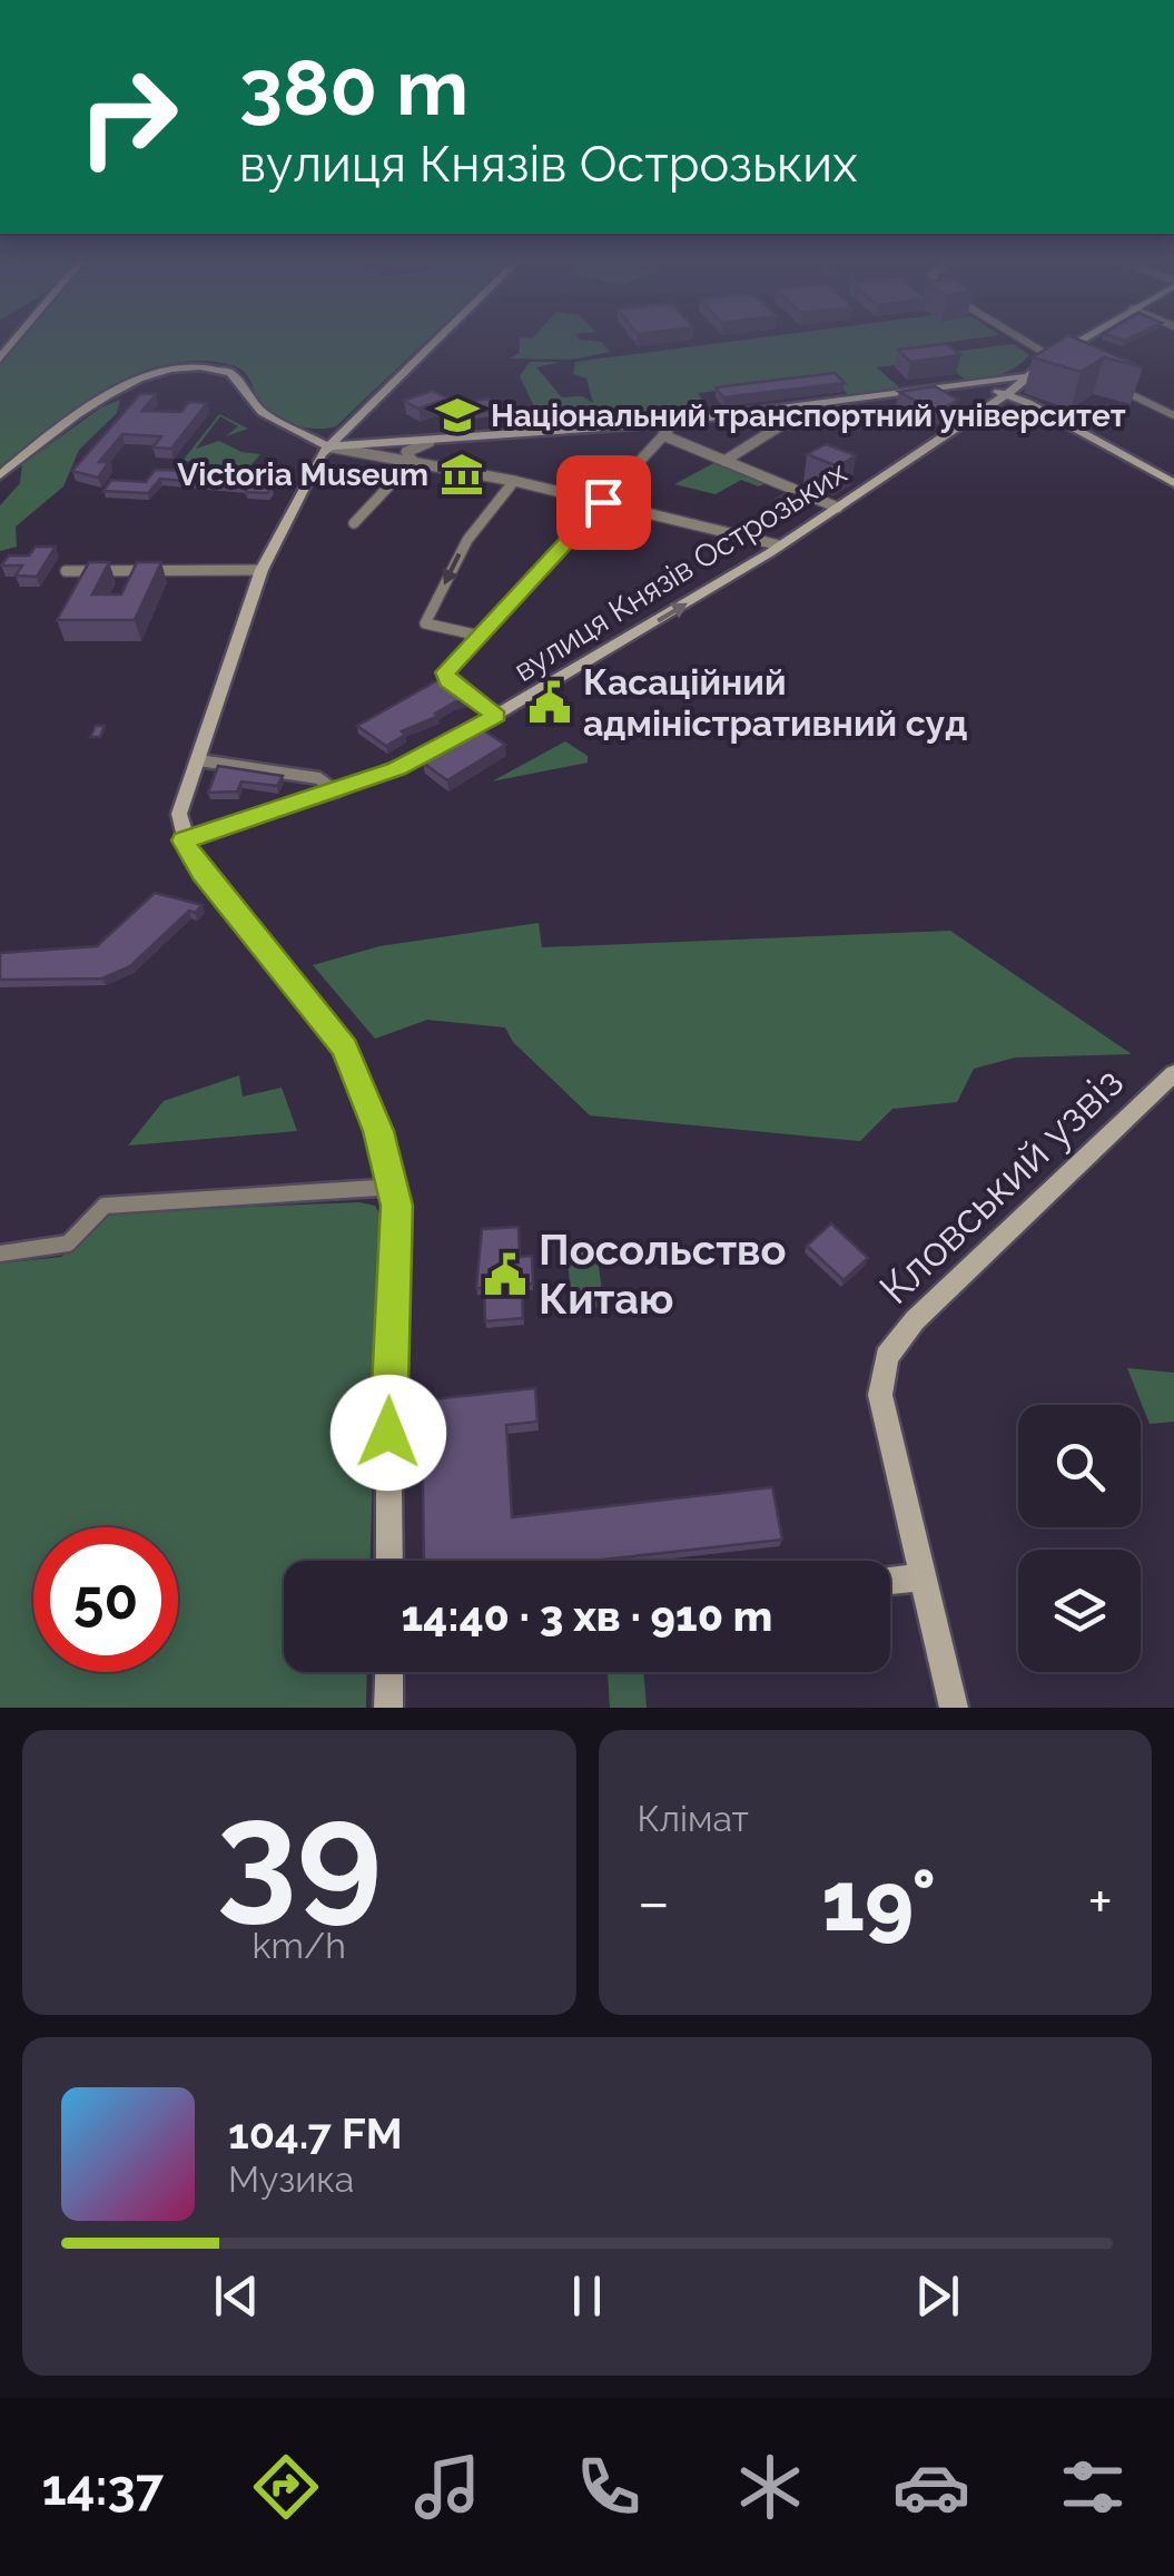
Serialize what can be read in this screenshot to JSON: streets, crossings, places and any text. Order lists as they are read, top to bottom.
{
  "streets": {
    "main road": ["вулиця Князів Острозьких", "Кловський узвіз"]
  },
  "places": {
    "school or university": ["Національний транспортний університет"],
    "museum": ["Victoria Museum"],
    "public building": ["Касаційний адміністративний суд", "Посольство Китаю"]
  },
  "page": {
    "turn": ["380 m", "вулиця Князів Острозьких"],
    "limit": "50",
    "trip": "14:40 · 3 хв · 910 m",
    "tile": [
      ["39", "km/h"],
      "Клімат"
    ],
    "heat": ["−", "19°", "+"],
    "song": ["104.7 FM", "Музика"],
    "tabs": "14:37"
  }
}
